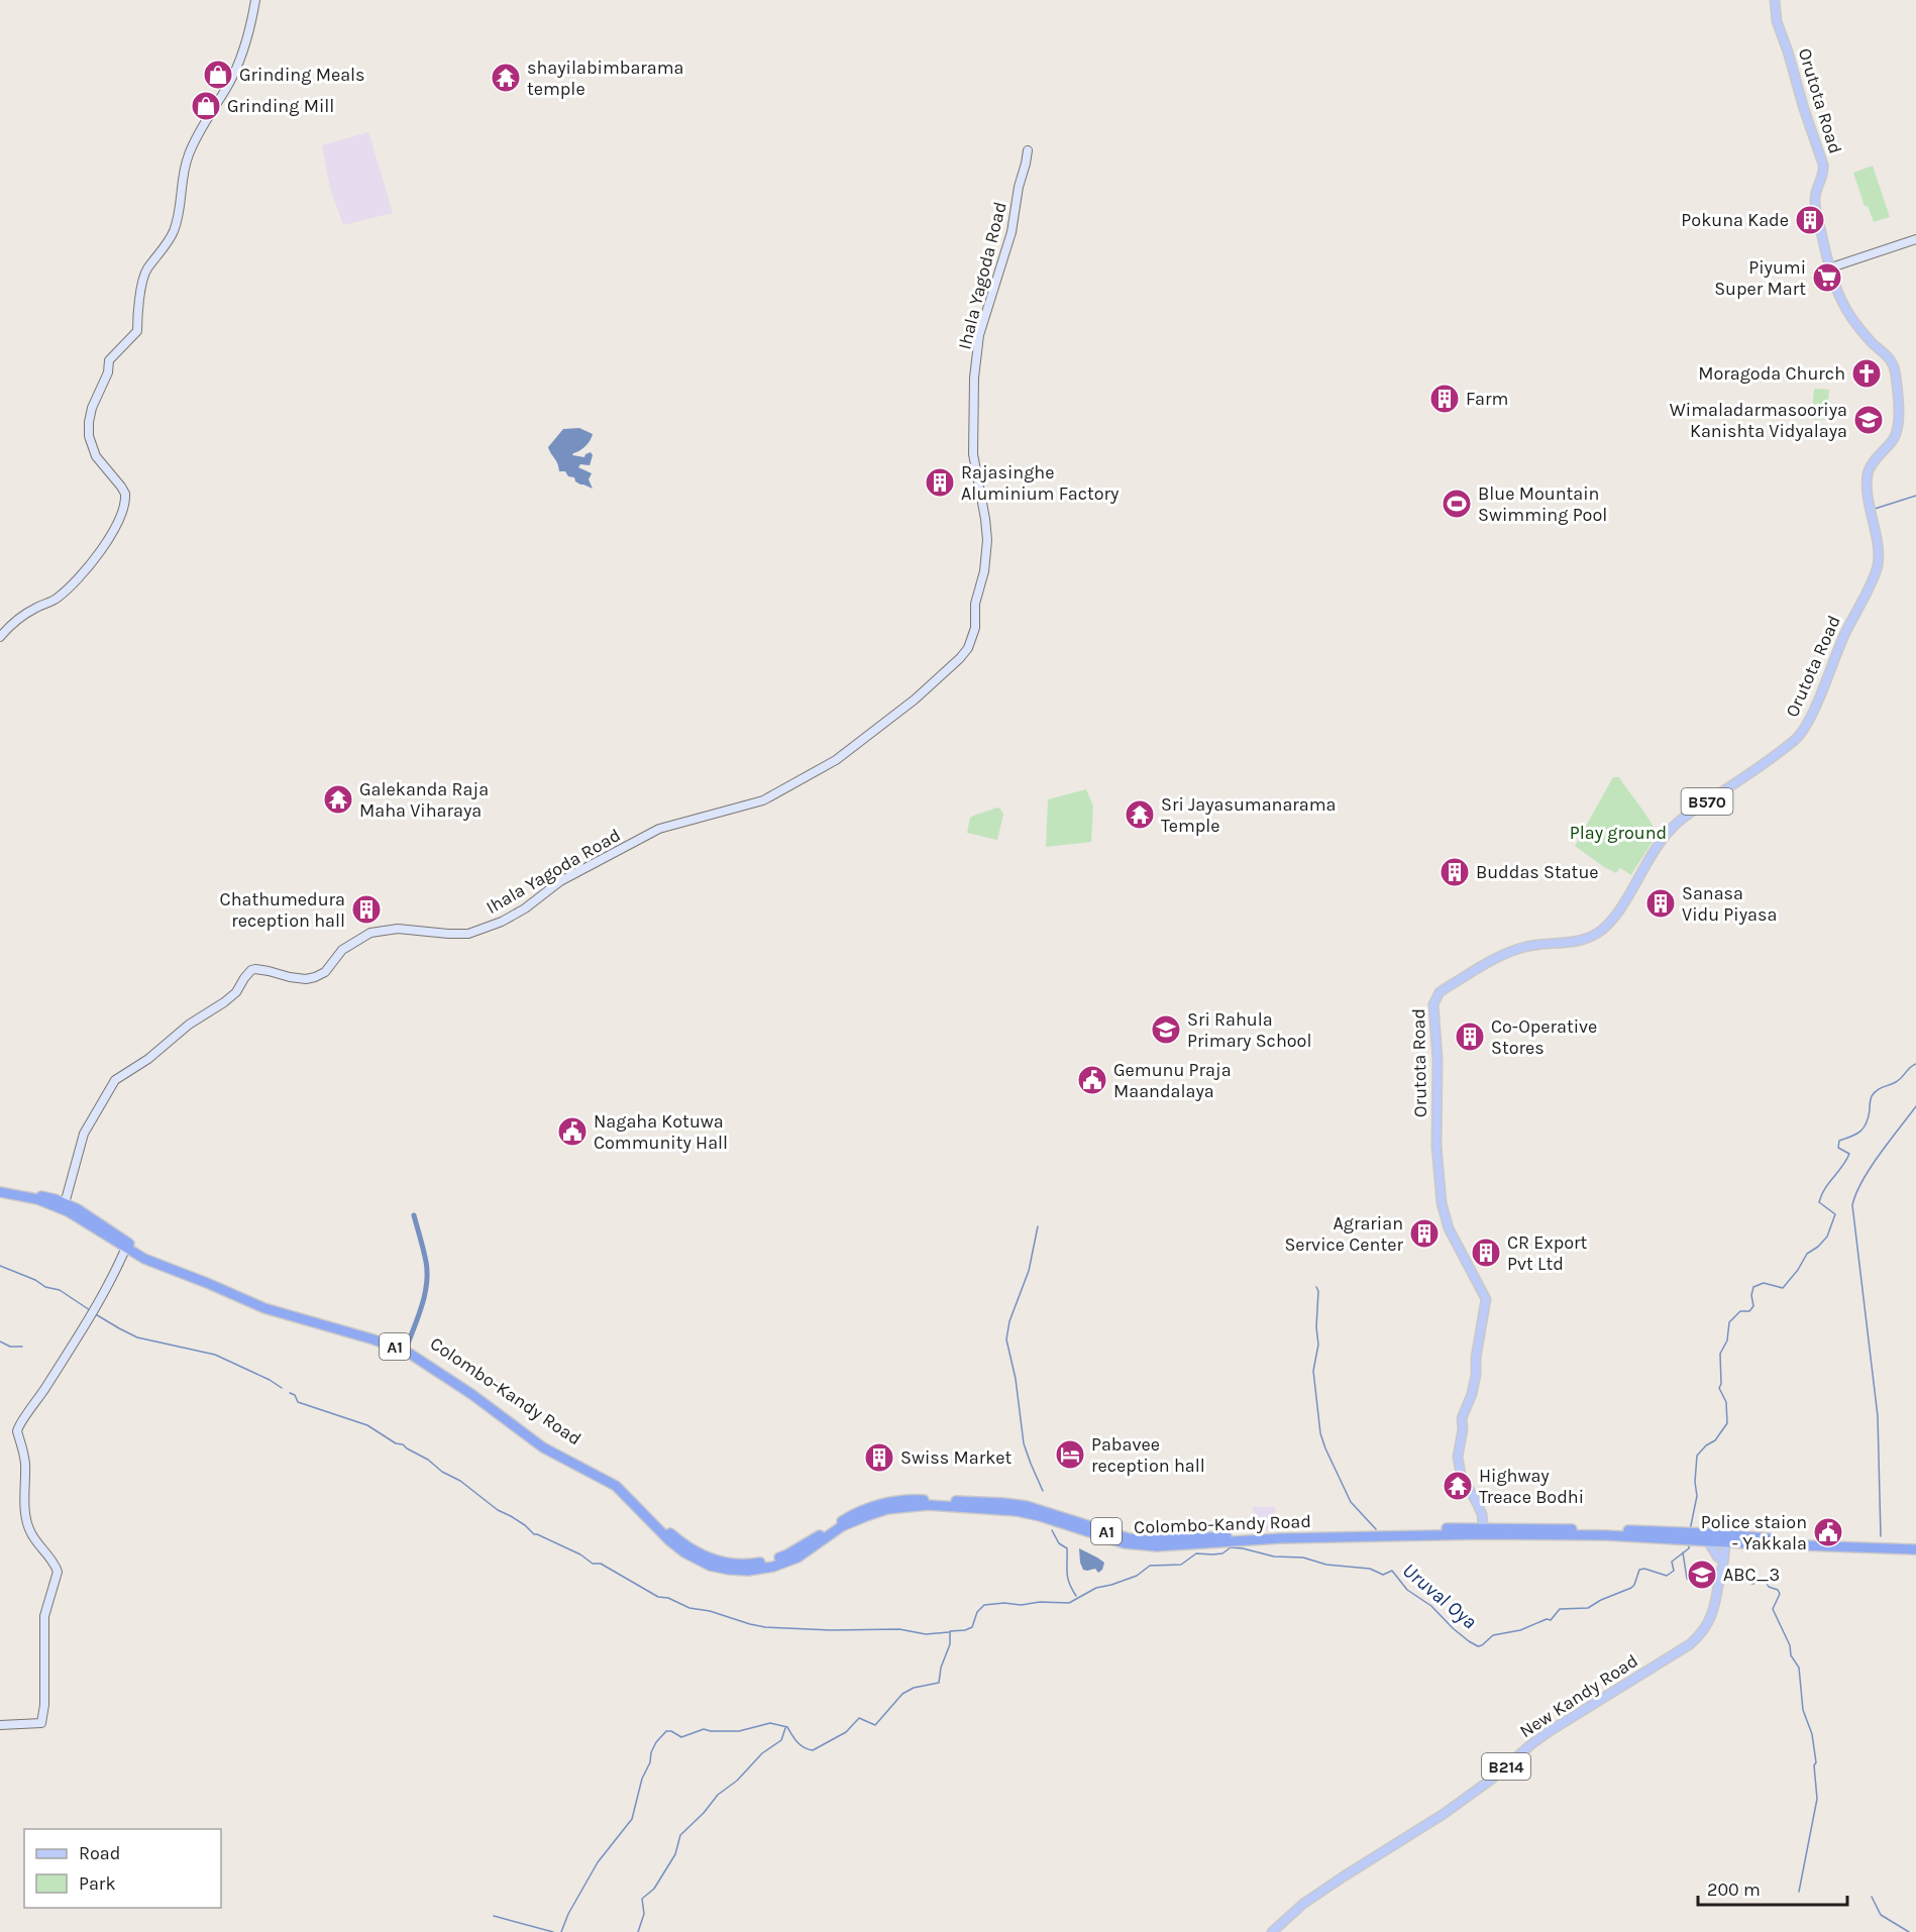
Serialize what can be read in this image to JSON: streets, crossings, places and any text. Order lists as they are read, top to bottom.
{
  "streets": {
    "highway": ["A1", "Colombo-Kandy Road"],
    "main road": [
      "Orutota Road",
      "B570",
      "New Kandy Road",
      "B214"
    ],
    "street": ["Ihala Yagoda Road"]
  },
  "crossings": [
    ["Orutota Road", "Colombo-Kandy Road"],
    ["Ihala Yagoda Road", "Colombo-Kandy Road"],
    ["Colombo-Kandy Road", "New Kandy Road"]
  ],
  "water": ["Uruval Oya"],
  "parks": ["Play ground"],
  "places": {
    "shop": ["Grinding Meals", "Grinding Mill"],
    "temple": [
      "shayilabimbarama temple",
      "Galekanda Raja Maha Viharaya",
      "Sri Jayasumanarama Temple",
      "Highway Treace Bodhi"
    ],
    "building": [
      "Pokuna Kade",
      "Farm",
      "Rajasinghe Aluminium Factory",
      "Buddas Statue",
      "Sanasa Vidu Piyasa",
      "Chathumedura reception hall",
      "Co-Operative Stores",
      "Agrarian Service Center",
      "CR Export Pvt Ltd",
      "Swiss Market"
    ],
    "supermarket": ["Piyumi Super Mart"],
    "church": ["Moragoda Church"],
    "school or university": ["Wimaladarmasooriya Kanishta Vidyalaya", "Sri Rahula Primary School", "ABC_3"],
    "sports": ["Blue Mountain Swimming Pool"],
    "public building": ["Gemunu Praja Maandalaya", "Nagaha Kotuwa Community Hall", "Police staion - Yakkala"],
    "hotel": ["Pabavee reception hall"]
  },
  "legend": ["Road", "Park"],
  "scale_bar": "200 m"
}
